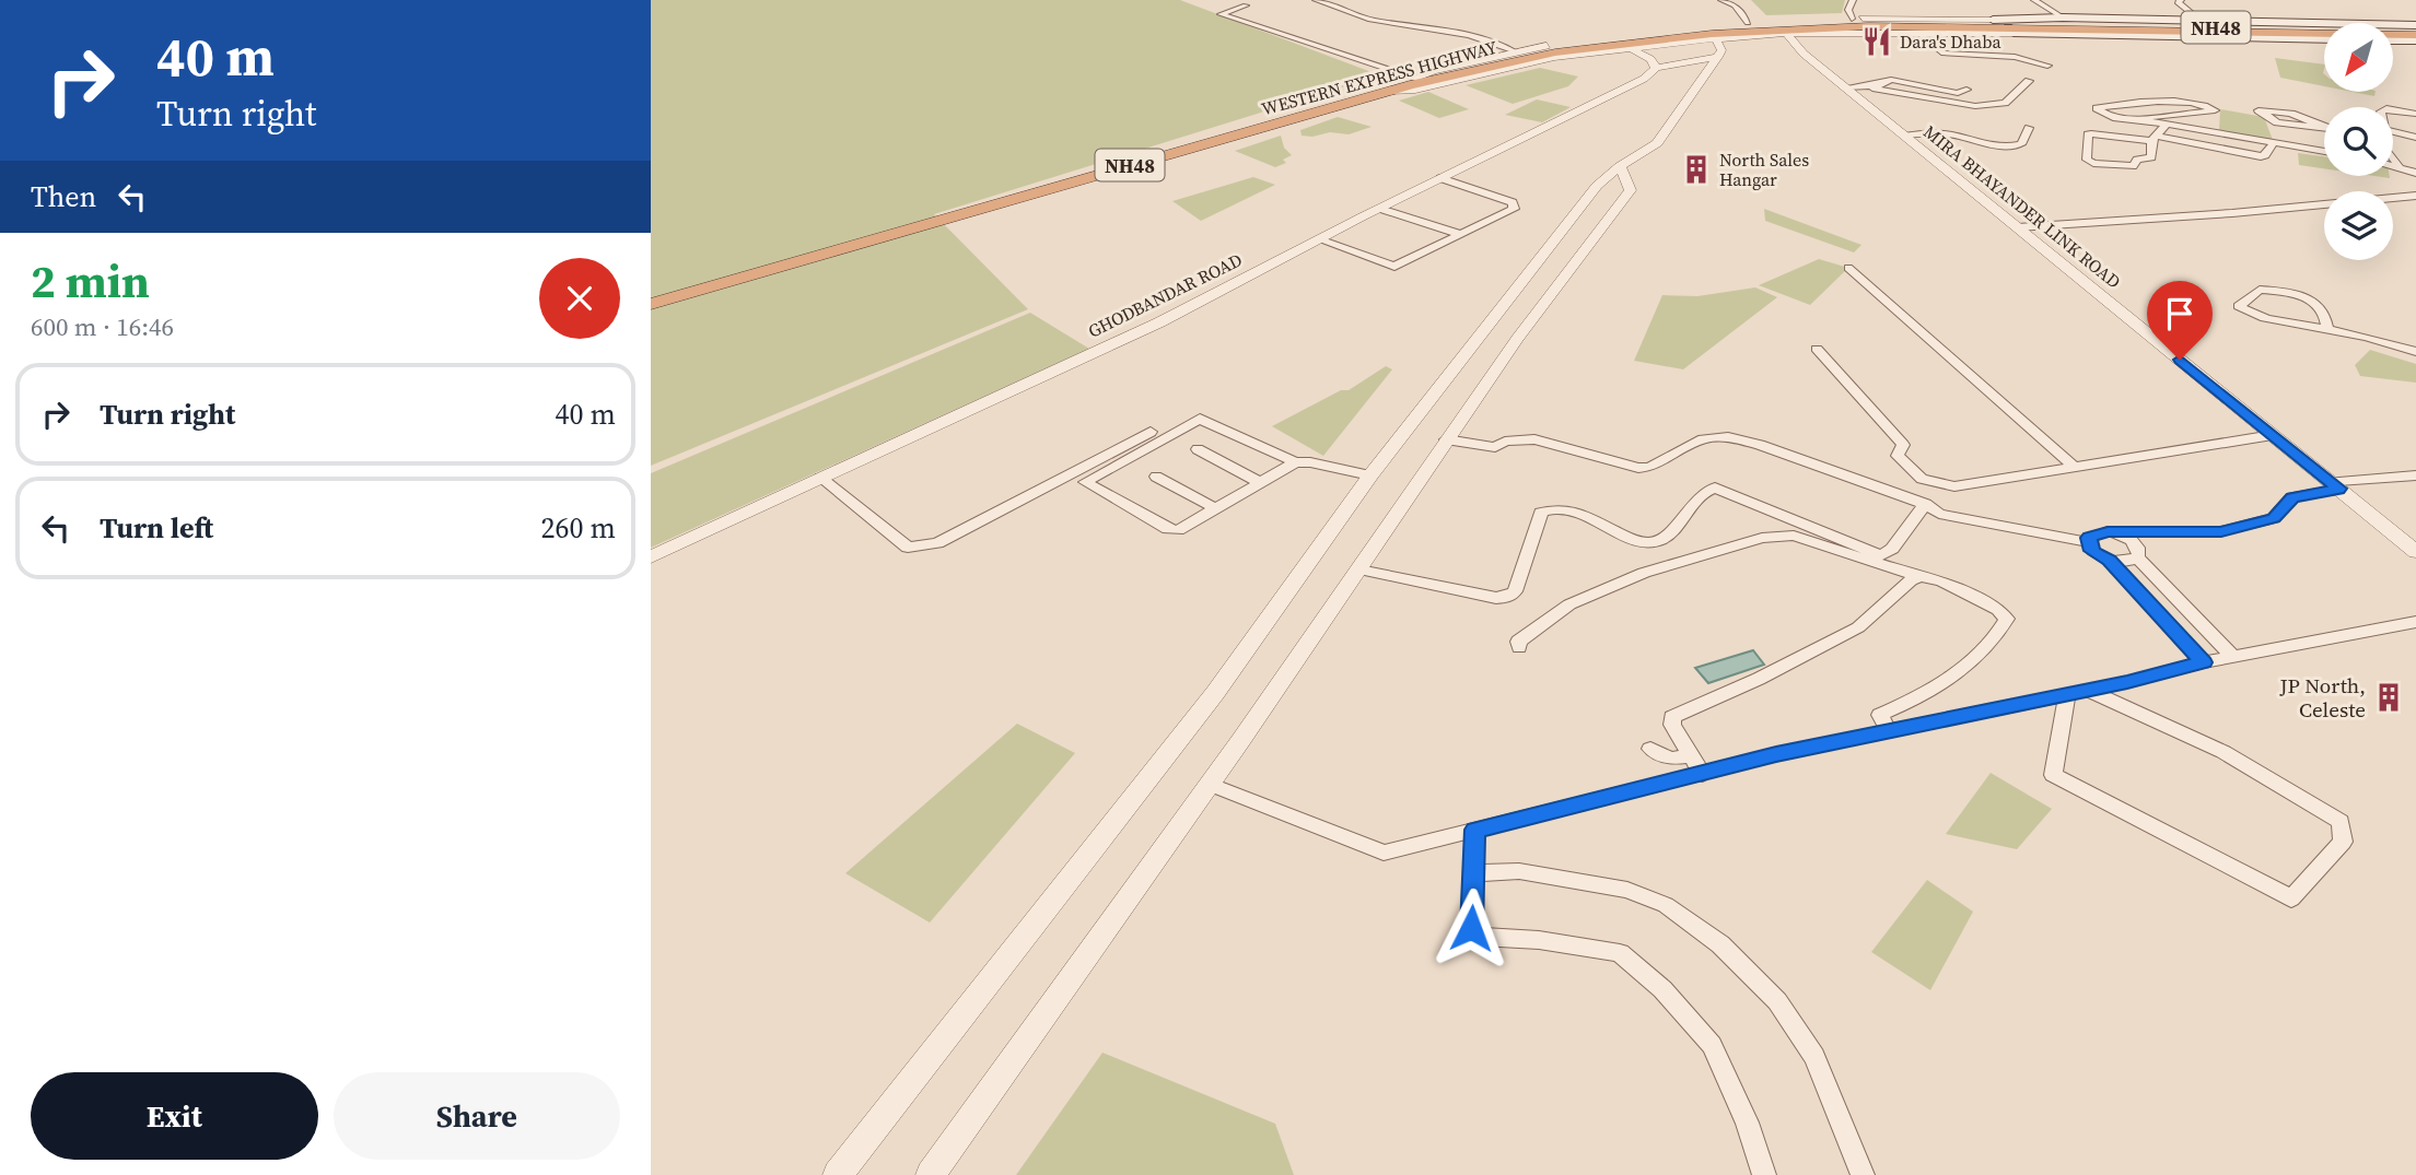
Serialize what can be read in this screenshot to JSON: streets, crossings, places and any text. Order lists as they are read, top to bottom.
{
  "streets": {
    "highway": ["NH48", "WESTERN EXPRESS HIGHWAY"],
    "street": ["MIRA BHAYANDER LINK ROAD", "GHODBANDAR ROAD"]
  },
  "places": {
    "restaurant": ["Dara's Dhaba"],
    "building": ["North Sales Hangar", "JP North, Celeste"]
  },
  "north": "bottom left",
  "page": {
    "turn": ["40 m", "Turn right"],
    "then": "Then",
    "heading": ["2 min", "600 m · 16:46"],
    "list": [
      {
        "name": "Turn right",
        "value": "40 m"
      },
      {
        "name": "Turn left",
        "value": "260 m"
      }
    ],
    "buttons": ["Exit", "Share"]
  }
}
